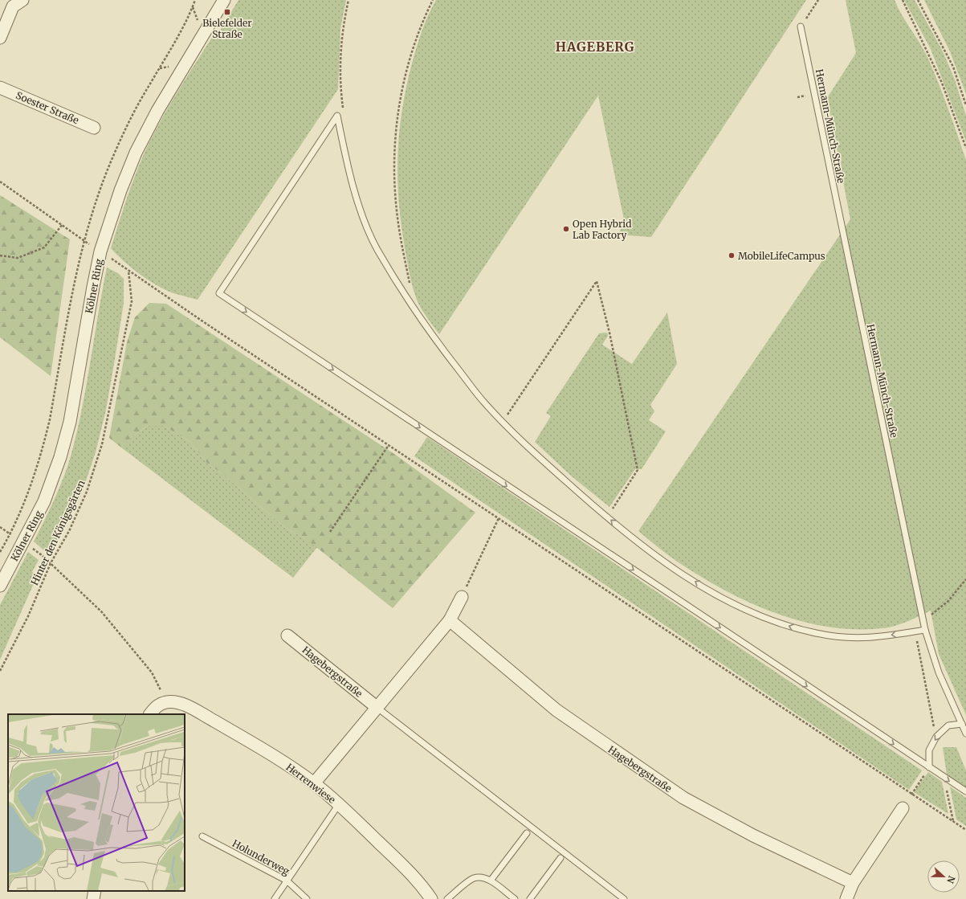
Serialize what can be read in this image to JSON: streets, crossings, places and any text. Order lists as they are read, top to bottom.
{
  "streets": {
    "street": [
      "Soester Straße",
      "Kölner Ring",
      "Hagebergstraße",
      "Herrenwiese"
    ],
    "lane": ["Hermann-Münch-Straße", "Holunderweg"],
    "path": ["Hinter den Königsgärten"]
  },
  "districts": ["HAGEBERG"],
  "places": {
    "transit": ["Bielefelder Straße"],
    "other": ["Open Hybrid Lab Factory", "MobileLifeCampus"]
  },
  "north": "right"
}
